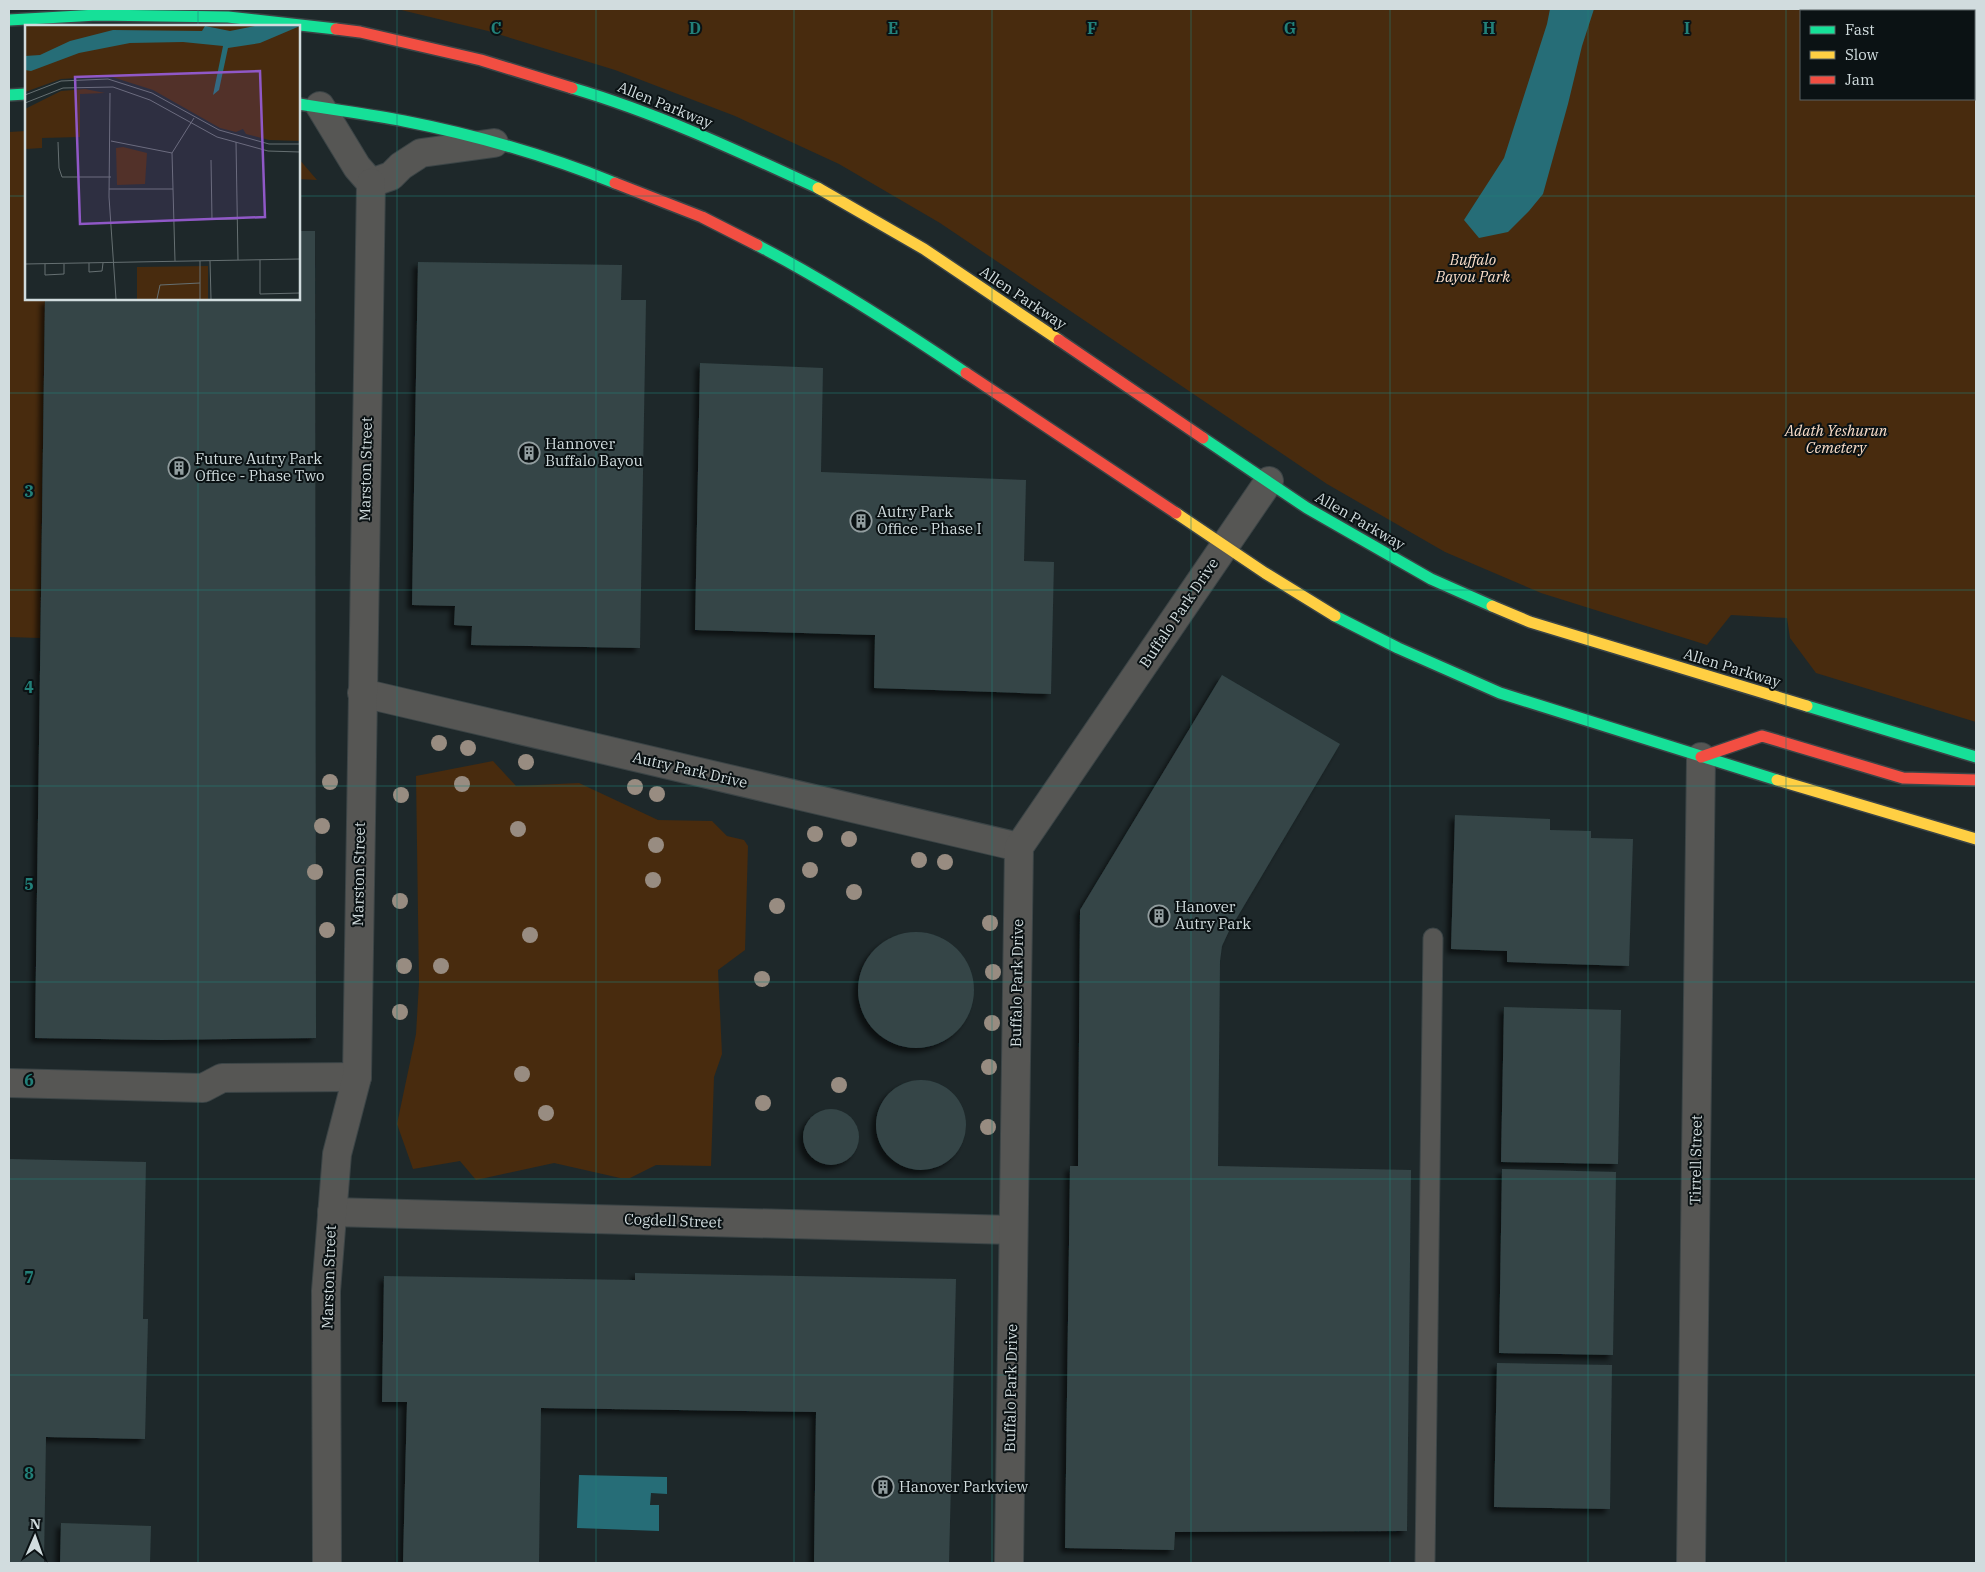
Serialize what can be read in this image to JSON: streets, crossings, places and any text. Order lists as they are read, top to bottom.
{
  "streets": {
    "main road": ["Allen Parkway"],
    "street": [
      "Marston Street",
      "Buffalo Park Drive",
      "Autry Park Drive",
      "Tirrell Street",
      "Cogdell Street"
    ]
  },
  "crossings": [
    ["Allen Parkway", "Buffalo Park Drive"],
    ["Marston Street", "Autry Park Drive"],
    ["Marston Street", "Cogdell Street"],
    ["Buffalo Park Drive", "Autry Park Drive"],
    ["Buffalo Park Drive", "Cogdell Street"]
  ],
  "parks": ["Buffalo Bayou Park", "Adath Yeshurun Cemetery"],
  "places": {
    "building": [
      "Hannover Buffalo Bayou",
      "Future Autry Park Office - Phase Two",
      "Autry Park Office - Phase I",
      "Hanover Autry Park",
      "Hanover Parkview"
    ]
  },
  "legend": ["Fast", "Slow", "Jam"],
  "north": "top",
  "grid": {
    "columns": [
      "C",
      "D",
      "E",
      "F",
      "G",
      "H",
      "I"
    ],
    "rows": [
      "3",
      "4",
      "5",
      "6",
      "7",
      "8"
    ]
  }
}
